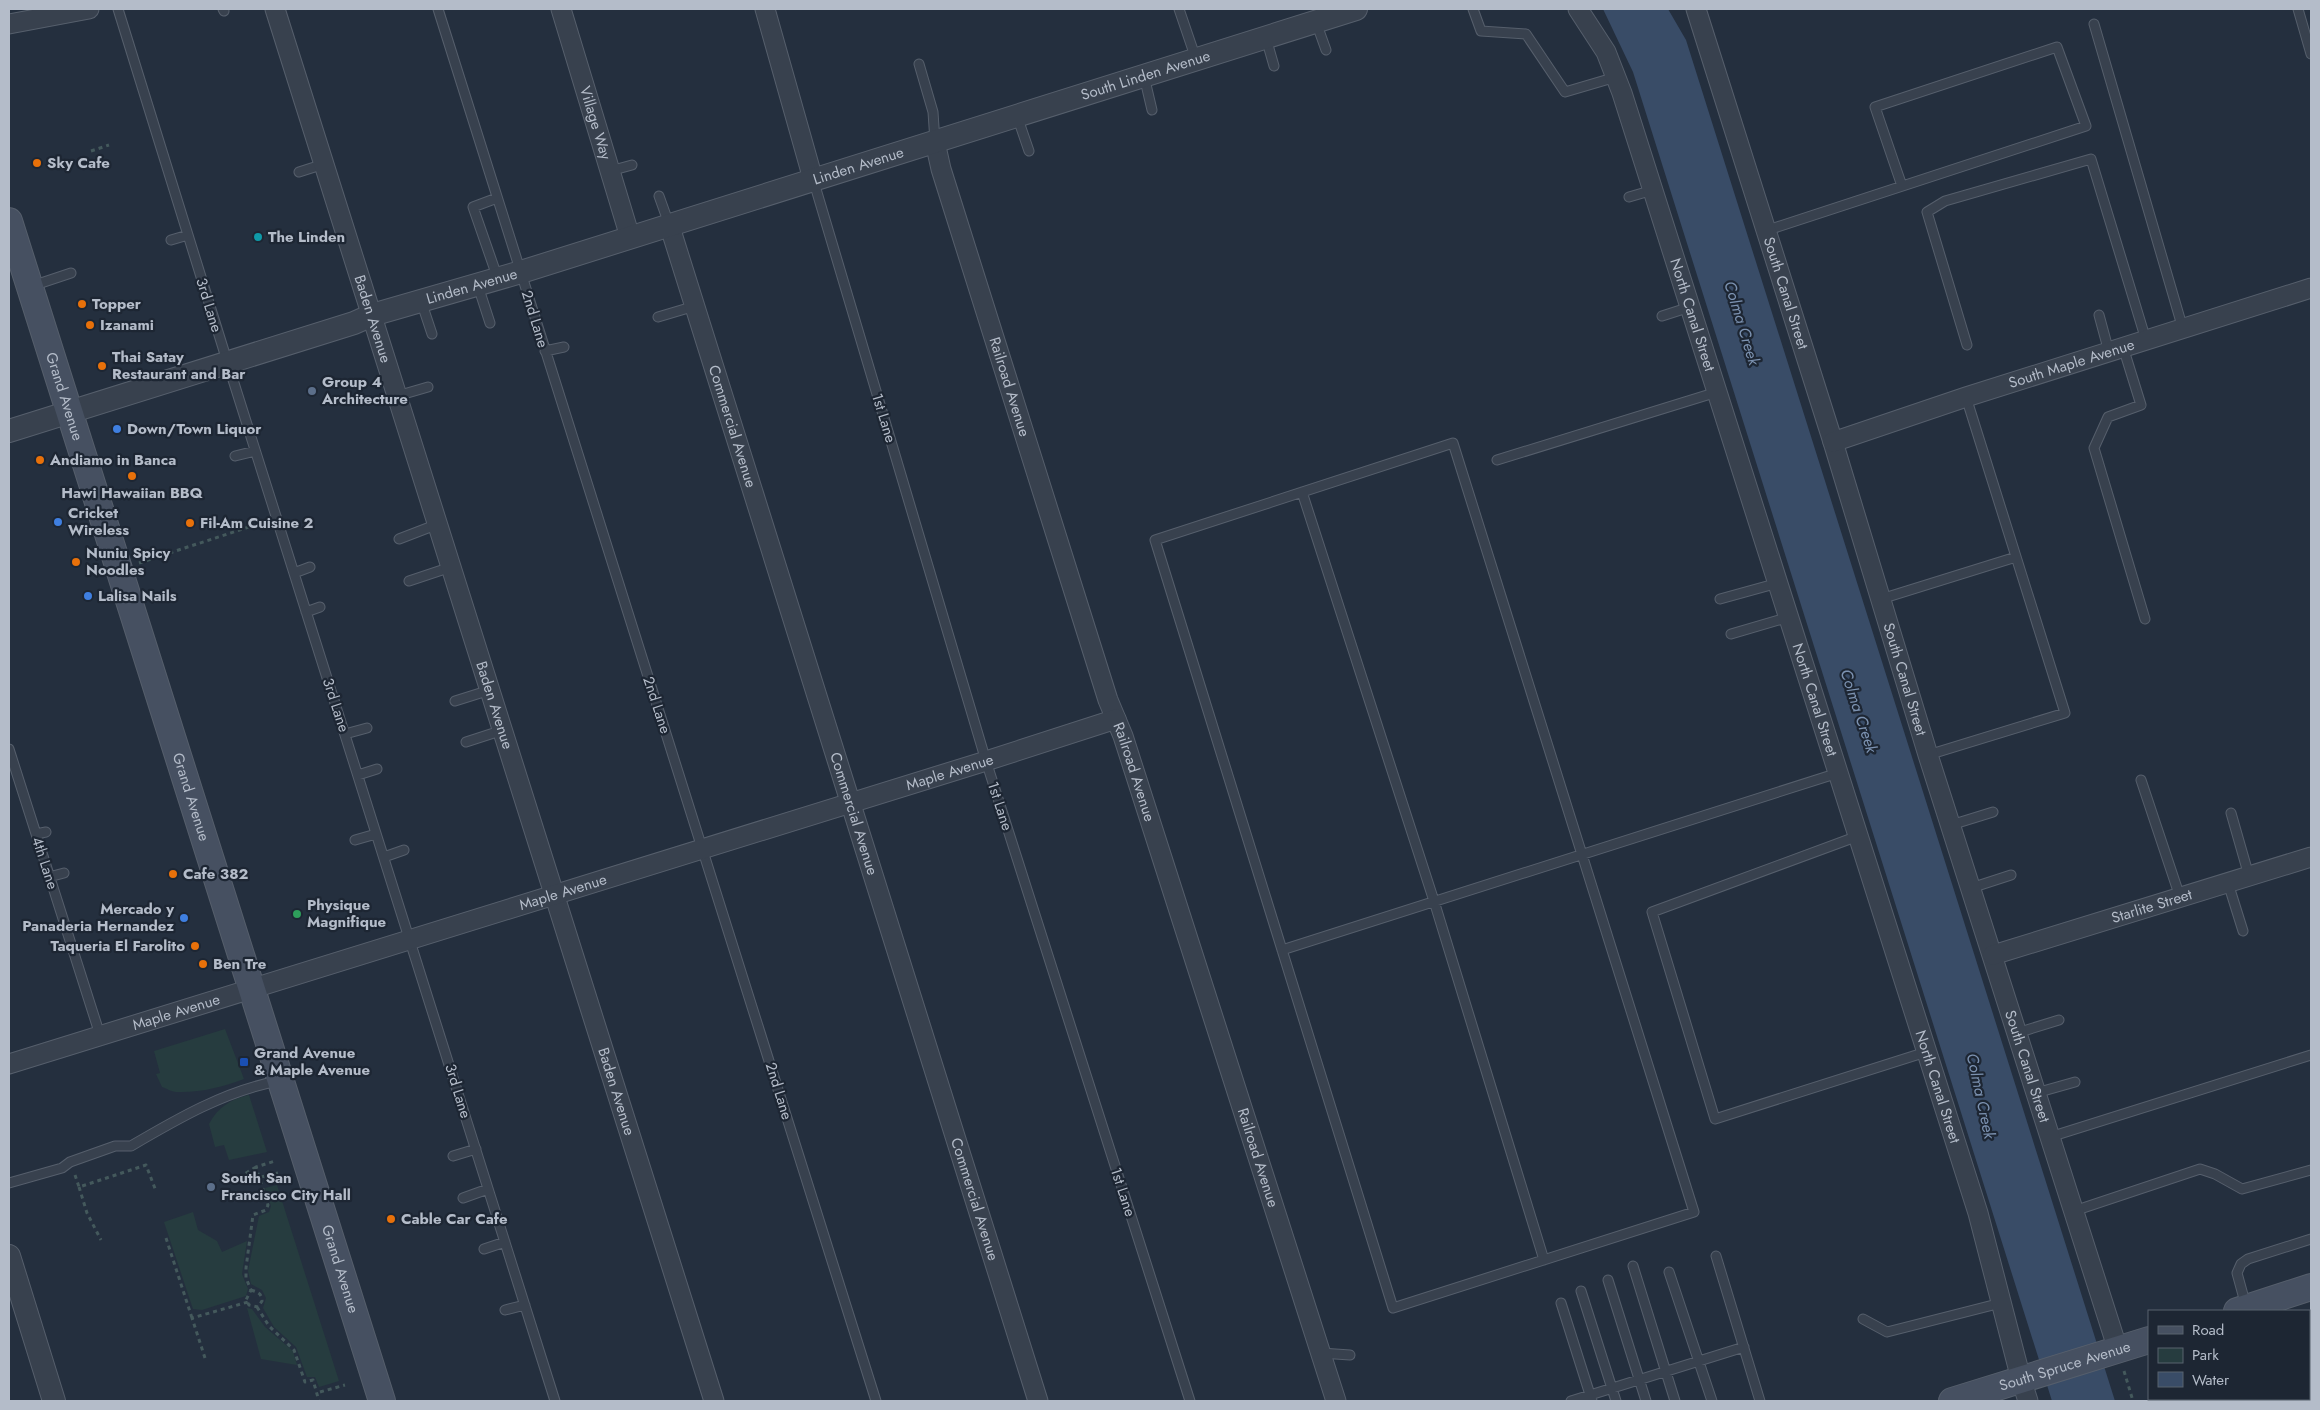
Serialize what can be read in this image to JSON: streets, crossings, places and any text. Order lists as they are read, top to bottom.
{
  "streets": {
    "main road": ["Grand Avenue", "South Spruce Avenue"],
    "street": [
      "South Linden Avenue",
      "Village Way",
      "Linden Avenue",
      "South Canal Street",
      "North Canal Street",
      "Baden Avenue",
      "South Maple Avenue",
      "Railroad Avenue",
      "Commercial Avenue",
      "Maple Avenue",
      "Starlite Street"
    ],
    "lane": [
      "3rd Lane",
      "2nd Lane",
      "1st Lane",
      "4th Lane"
    ]
  },
  "crossings": [
    ["South Linden Avenue", "Linden Avenue"],
    ["South Linden Avenue", "Railroad Avenue"],
    ["Village Way", "Linden Avenue"],
    ["Linden Avenue", "3rd Lane"],
    ["Linden Avenue", "Baden Avenue"],
    ["Linden Avenue", "2nd Lane"],
    ["Linden Avenue", "Railroad Avenue"],
    ["Linden Avenue", "Grand Avenue"],
    ["Linden Avenue", "1st Lane"],
    ["Linden Avenue", "Commercial Avenue"],
    ["South Canal Street", "South Maple Avenue"],
    ["South Canal Street", "Starlite Street"],
    ["South Canal Street", "South Spruce Avenue"],
    ["3rd Lane", "Maple Avenue"],
    ["North Canal Street", "South Spruce Avenue"],
    ["Baden Avenue", "Maple Avenue"],
    ["2nd Lane", "Maple Avenue"],
    ["Railroad Avenue", "Maple Avenue"],
    ["Grand Avenue", "Maple Avenue"],
    ["1st Lane", "Maple Avenue"],
    ["Commercial Avenue", "Maple Avenue"],
    ["Maple Avenue", "4th Lane"]
  ],
  "water": ["Colma Creek"],
  "places": {
    "other": [
      "Sky Cafe",
      "The Linden",
      "Topper",
      "Izanami",
      "Thai Satay Restaurant and Bar",
      "Group 4 Architecture",
      "Down/Town Liquor",
      "Andiamo in Banca",
      "Hawi Hawaiian BBQ",
      "Cricket Wireless",
      "Fil-Am Cuisine 2",
      "Nuniu Spicy Noodles",
      "Lalisa Nails",
      "Cafe 382",
      "Physique Magnifique",
      "Mercado y Panaderia Hernandez",
      "Taqueria El Farolito",
      "Ben Tre",
      "South San Francisco City Hall",
      "Cable Car Cafe"
    ],
    "transit": ["Grand Avenue & Maple Avenue"]
  },
  "legend": ["Road", "Park", "Water"]
}
